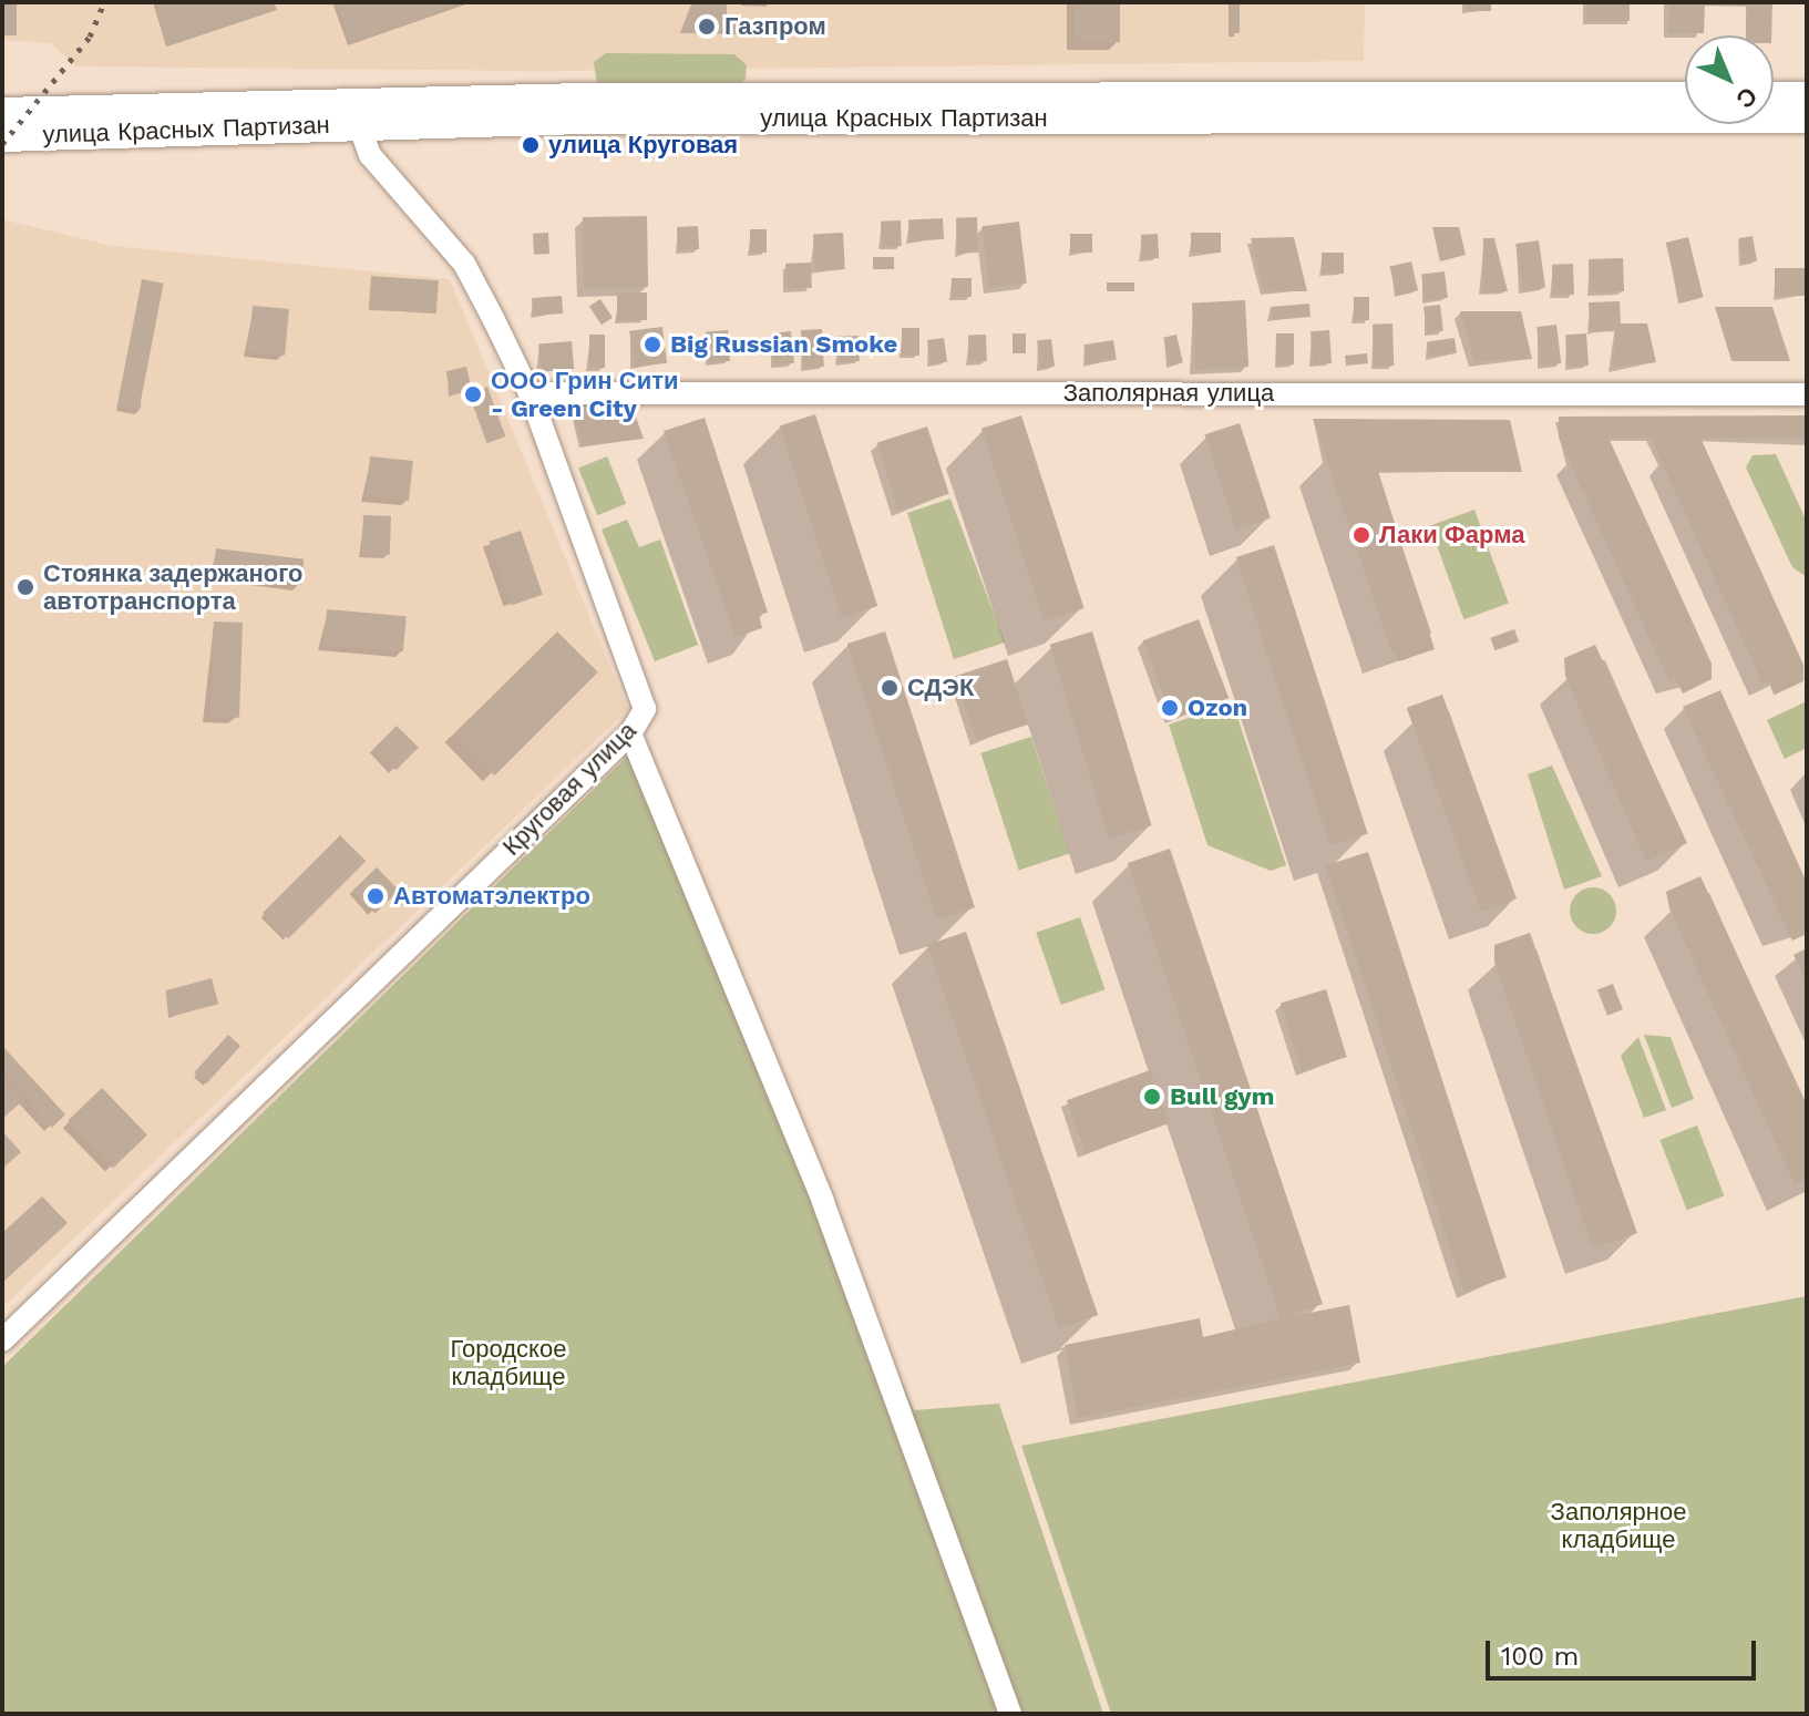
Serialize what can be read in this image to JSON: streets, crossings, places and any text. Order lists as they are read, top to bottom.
{
  "streets": {
    "main road": ["улица Красных Партизан"],
    "street": ["Заполярная улица", "Круговая улица"]
  },
  "crossings": [
    ["улица Красных Партизан", "Круговая улица"],
    ["Заполярная улица", "Круговая улица"]
  ],
  "parks": ["Городское кладбище", "Заполярное кладбище"],
  "places": [
    "Газпром",
    "улица Круговая",
    "Big Russian Smoke",
    "ООО Грин Сити - Green City",
    "Лаки Фарма",
    "Стоянка задержаного автотранспорта",
    "СДЭК",
    "Ozon",
    "Автоматэлектро",
    "Bull gym"
  ],
  "scale_bar": "100 m",
  "north": "bottom right"
}
